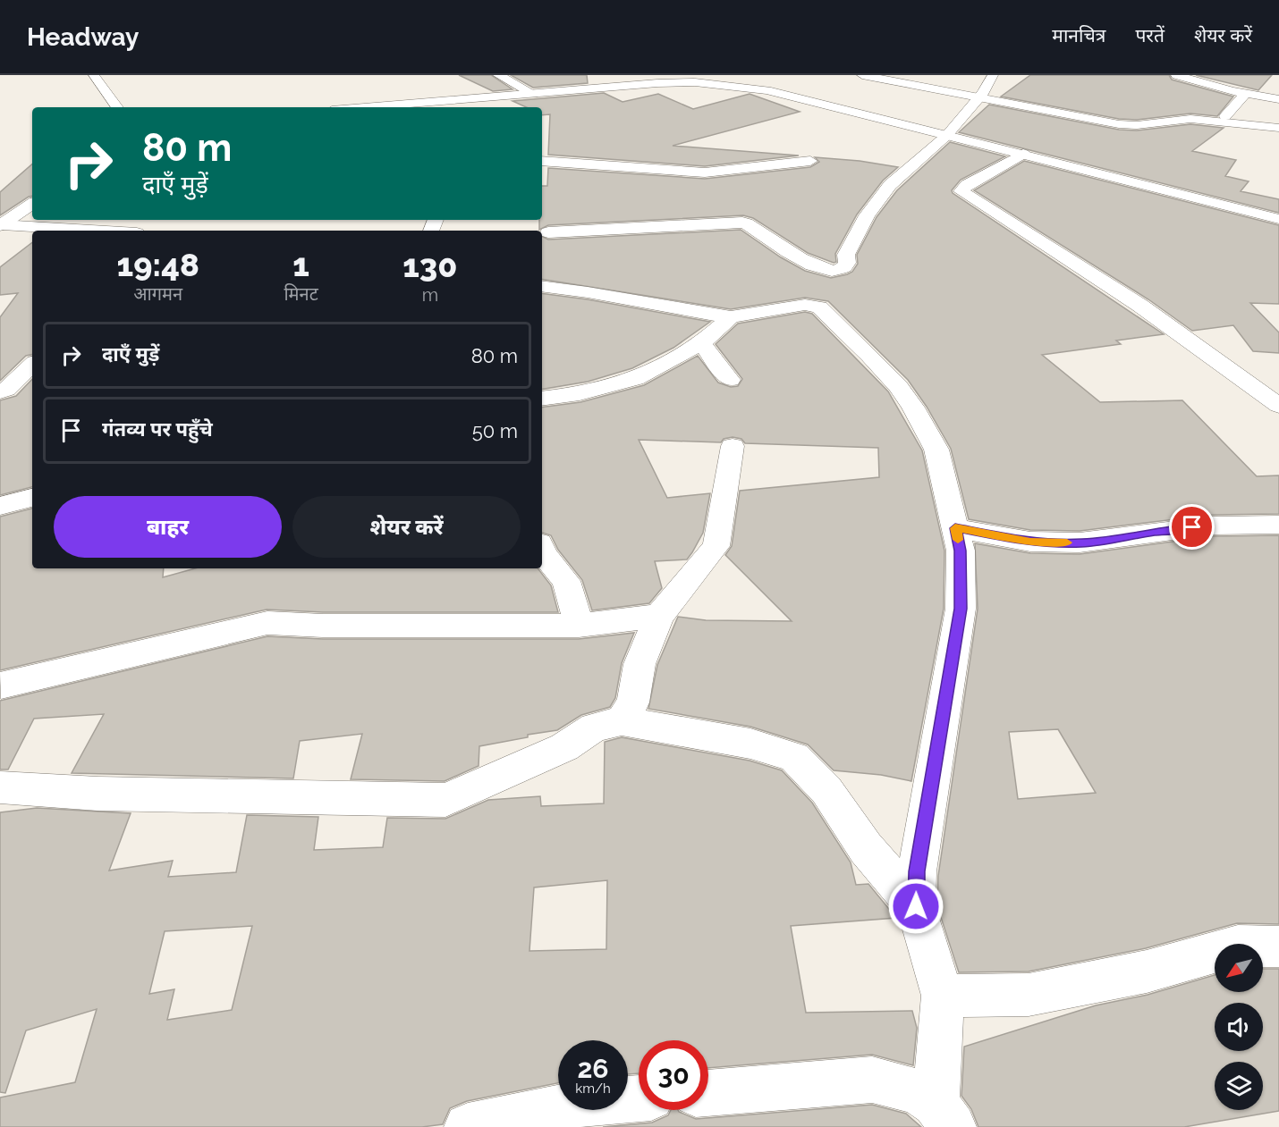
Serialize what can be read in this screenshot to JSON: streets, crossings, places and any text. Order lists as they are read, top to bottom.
{
  "north": "bottom left",
  "page": {
    "header": "Headway",
    "nav": ["मानचित्र", "परतें", "शेयर करें"],
    "turn": ["80 m", "दाएँ मुड़ें"],
    "eta": [
      "19:48",
      "आगमन",
      "1",
      "मिनट",
      "130",
      "m"
    ],
    "list": [
      {
        "name": "दाएँ मुड़ें",
        "value": "80 m"
      },
      {
        "name": "गंतव्य पर पहुँचे",
        "value": "50 m"
      }
    ],
    "buttons": ["बाहर", "शेयर करें"],
    "speed": "26 km/h",
    "limit": "30"
  }
}
